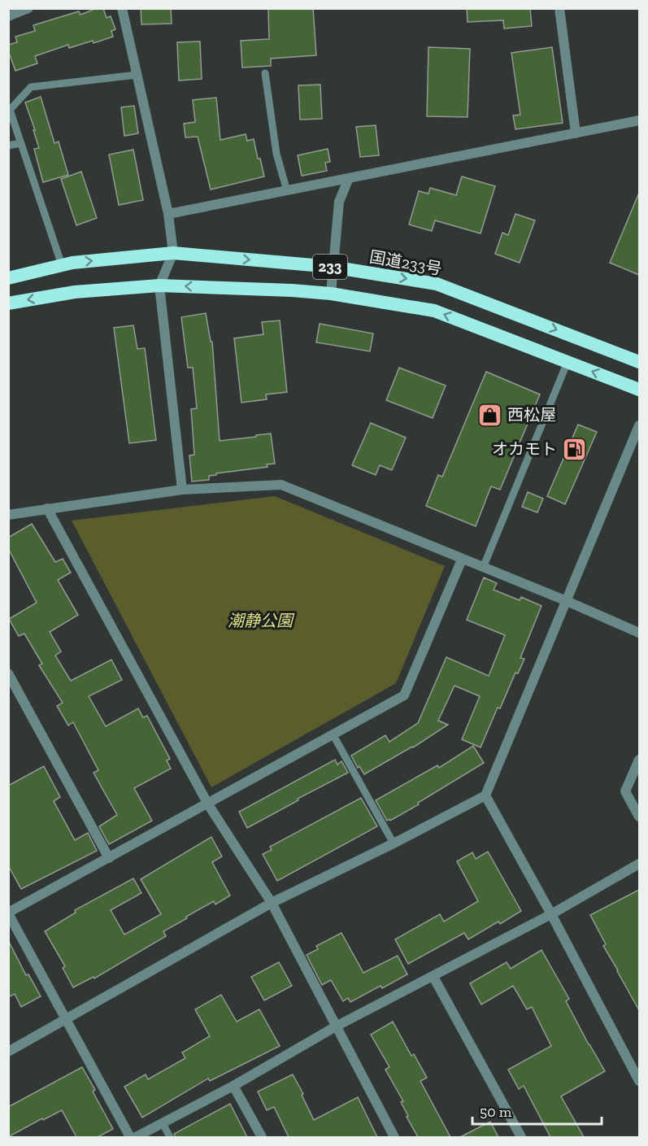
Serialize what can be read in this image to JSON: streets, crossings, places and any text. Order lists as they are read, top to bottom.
{
  "streets": {
    "highway": ["国道233号", "233"]
  },
  "parks": ["潮静公園"],
  "places": {
    "shop": ["西松屋"],
    "fuel station": ["オカモト"]
  },
  "scale_bar": "50 m"
}
